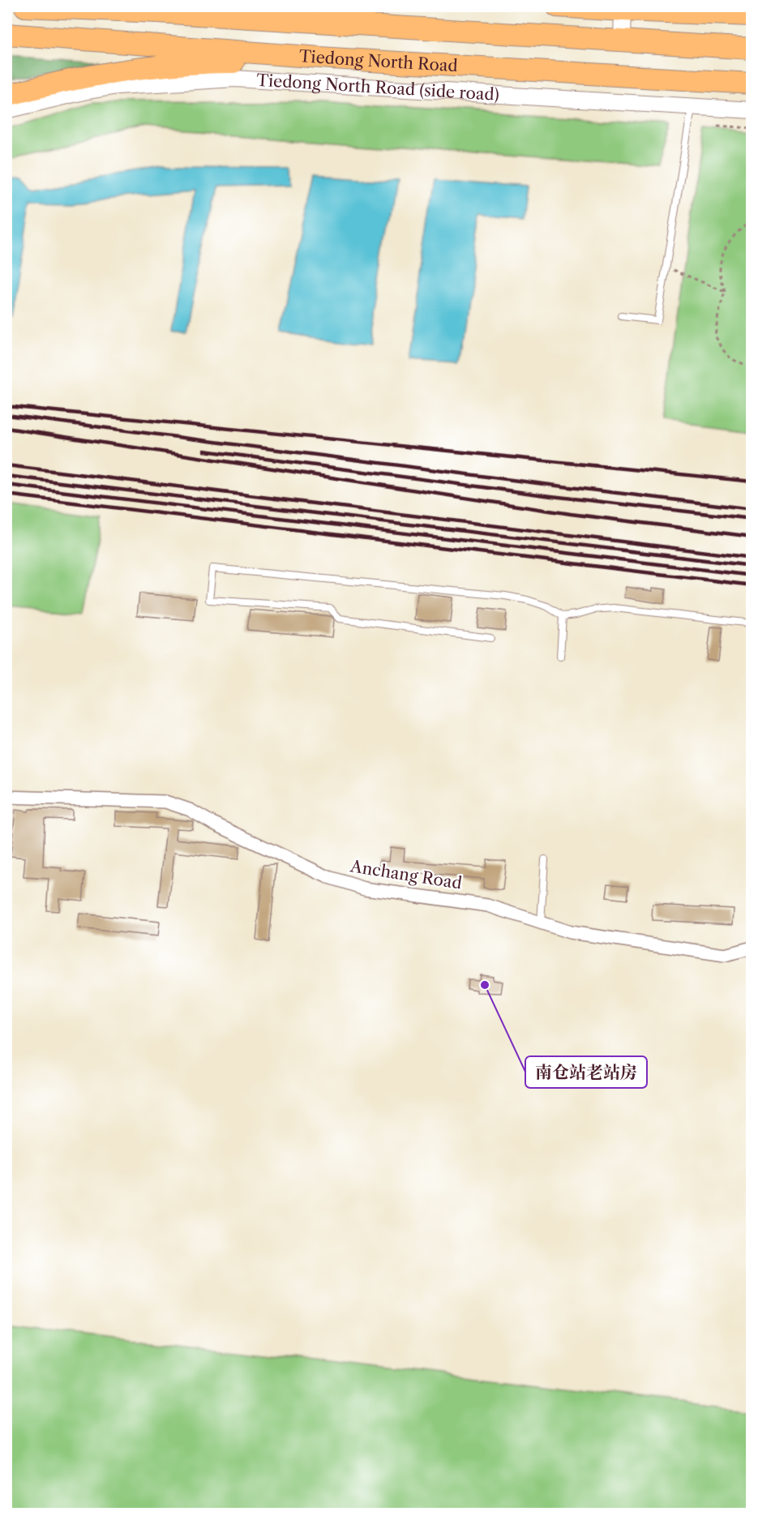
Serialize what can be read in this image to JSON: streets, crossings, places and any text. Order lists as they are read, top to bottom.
{
  "streets": {
    "main road": ["Tiedong North Road"],
    "street": ["Tiedong North Road (side road)", "Anchang Road"]
  },
  "places": ["南仓站老站房"]
}
